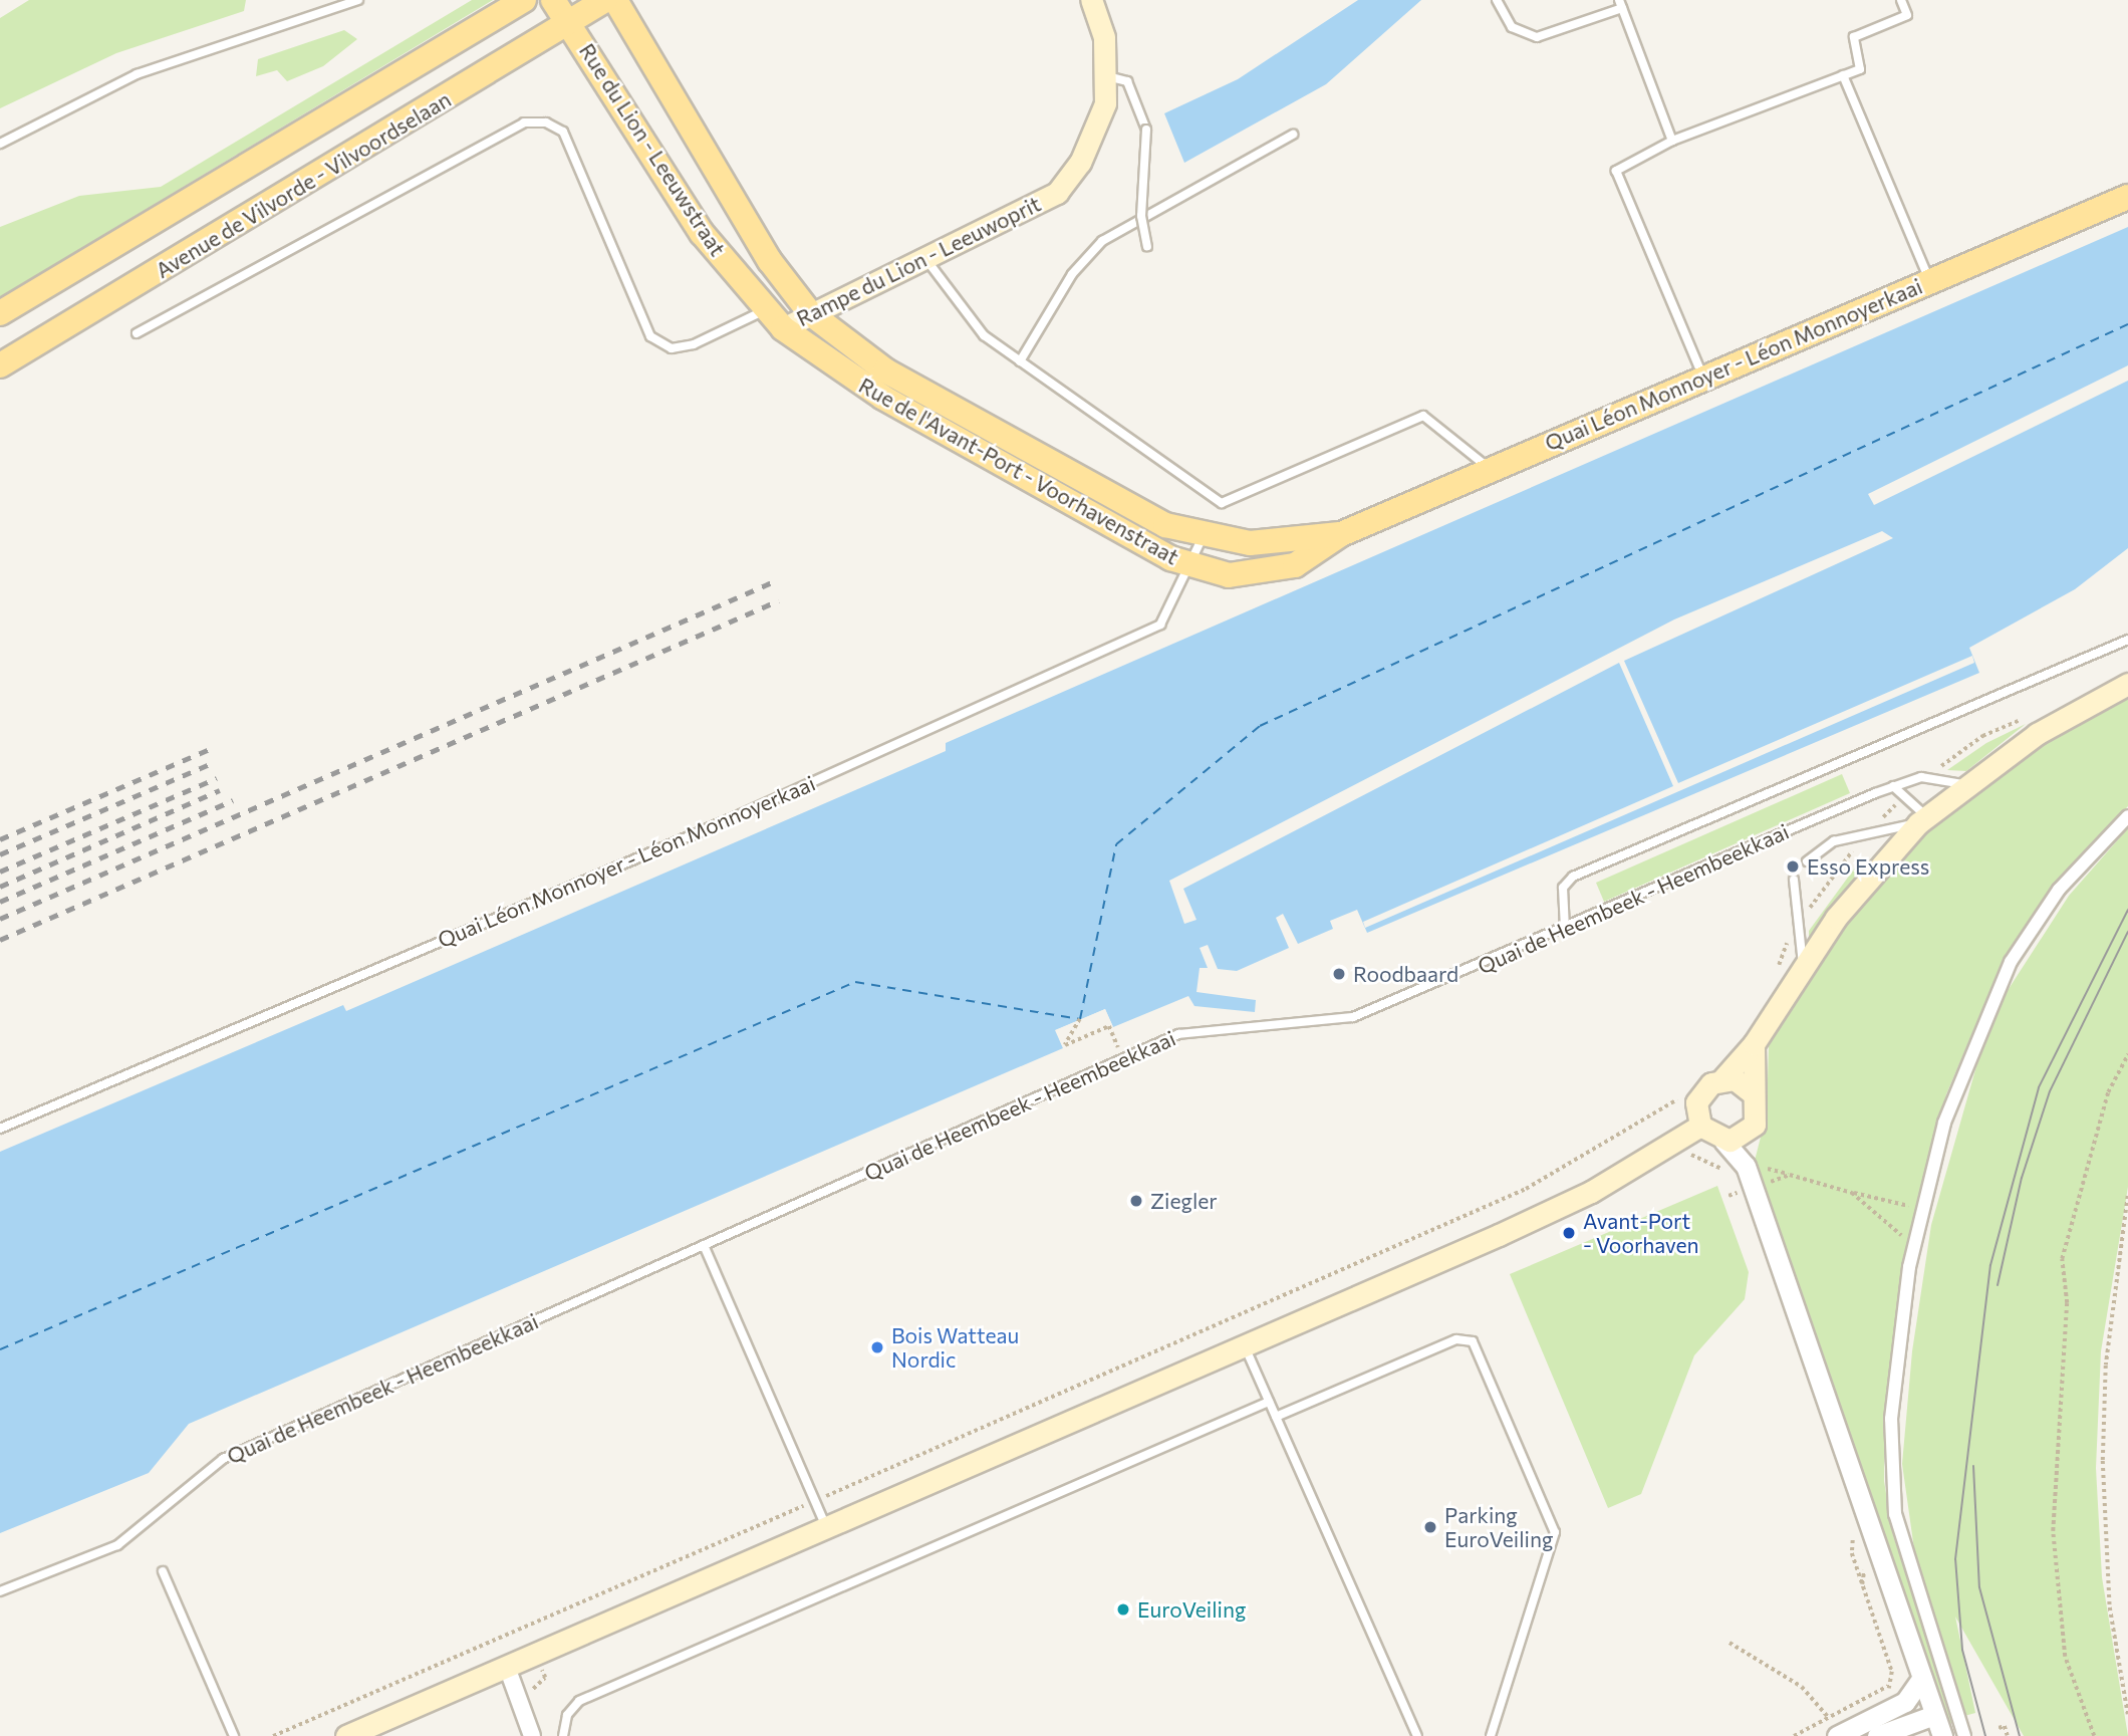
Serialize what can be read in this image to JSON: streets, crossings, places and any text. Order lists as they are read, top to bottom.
{
  "streets": {
    "main road": [
      "Rue du Lion - Leeuwstraat",
      "Avenue de Vilvorde - Vilvoordselaan",
      "Rampe du Lion - Leeuwoprit",
      "Quai Léon Monnoyer - Léon Monnoyerkaai",
      "Rue de l'Avant-Port - Voorhavenstraat"
    ],
    "lane": ["Quai de Heembeek - Heembeekkaai"]
  },
  "crossings": [
    ["Rue du Lion - Leeuwstraat", "Avenue de Vilvorde - Vilvoordselaan"],
    ["Rue du Lion - Leeuwstraat", "Rampe du Lion - Leeuwoprit"],
    ["Rue du Lion - Leeuwstraat", "Rue de l'Avant-Port - Voorhavenstraat"],
    ["Rampe du Lion - Leeuwoprit", "Rue de l'Avant-Port - Voorhavenstraat"],
    ["Quai Léon Monnoyer - Léon Monnoyerkaai", "Rue de l'Avant-Port - Voorhavenstraat"]
  ],
  "places": [
    "Esso Express",
    "Roodbaard",
    "Ziegler",
    "Avant-Port - Voorhaven",
    "Bois Watteau Nordic",
    "Parking EuroVeiling",
    "EuroVeiling"
  ]
}
